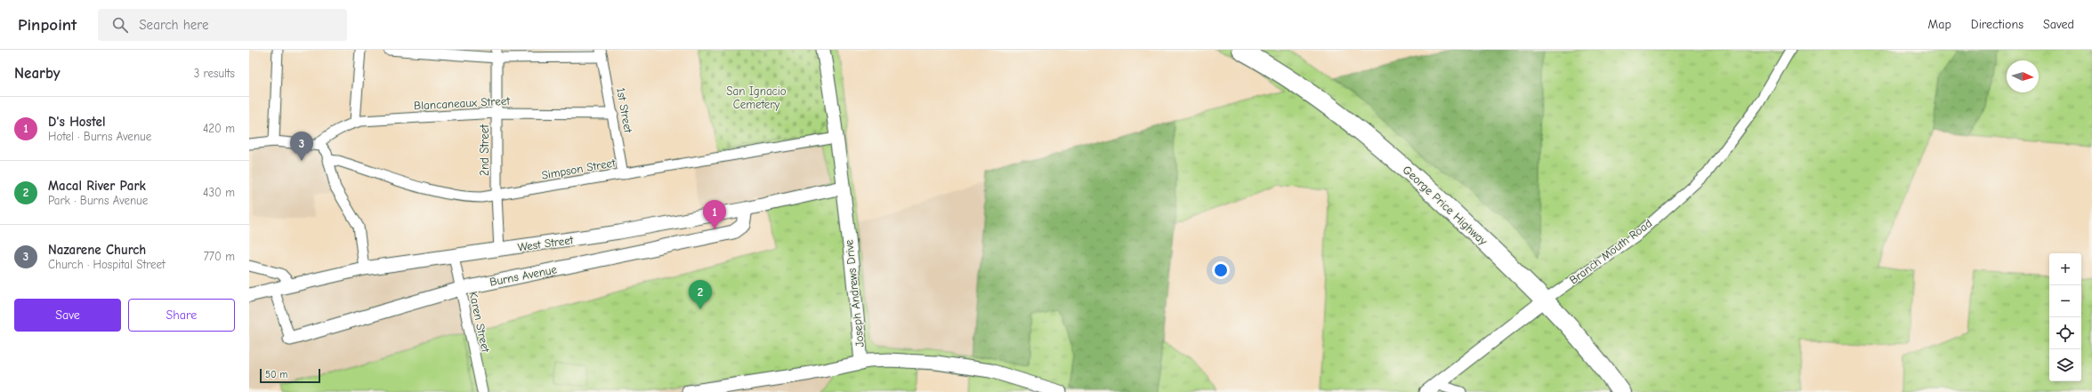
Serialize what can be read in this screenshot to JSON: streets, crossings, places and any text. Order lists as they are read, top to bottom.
{
  "streets": {
    "highway": ["George Price Highway"],
    "street": [
      "Blancaneaux Street",
      "1st Street",
      "2nd Street",
      "Simpson Street",
      "West Street",
      "Branch Mouth Road",
      "Burns Avenue",
      "Joseph Andrews Drive",
      "Karen Street"
    ]
  },
  "crossings": [
    ["Blancaneaux Street", "1st Street"],
    ["Blancaneaux Street", "2nd Street"],
    ["1st Street", "Simpson Street"],
    ["2nd Street", "Simpson Street"],
    ["2nd Street", "West Street"],
    ["Simpson Street", "Joseph Andrews Drive"],
    ["George Price Highway", "Branch Mouth Road"],
    ["West Street", "Burns Avenue"],
    ["West Street", "Joseph Andrews Drive"],
    ["West Street", "Karen Street"],
    ["Burns Avenue", "Karen Street"]
  ],
  "parks": ["San Ignacio Cemetery"],
  "scale_bar": "50 m",
  "north": "right",
  "page": {
    "header": "Pinpoint",
    "search": "Search here",
    "nav": ["Map", "Directions", "Saved"],
    "heading": ["Nearby", "3 results"],
    "list": [
      {
        "mark": "1",
        "name": "D's Hostel",
        "note": "Hotel · Burns Avenue",
        "value": "420 m"
      },
      {
        "mark": "2",
        "name": "Macal River Park",
        "note": "Park · Burns Avenue",
        "value": "430 m"
      },
      {
        "mark": "3",
        "name": "Nazarene Church",
        "note": "Church · Hospital Street",
        "value": "770 m"
      }
    ],
    "pins": ["3", "1", "2"],
    "map_buttons": ["+", "−"],
    "buttons": ["Save", "Share"],
    "scale": "50 m"
  }
}
